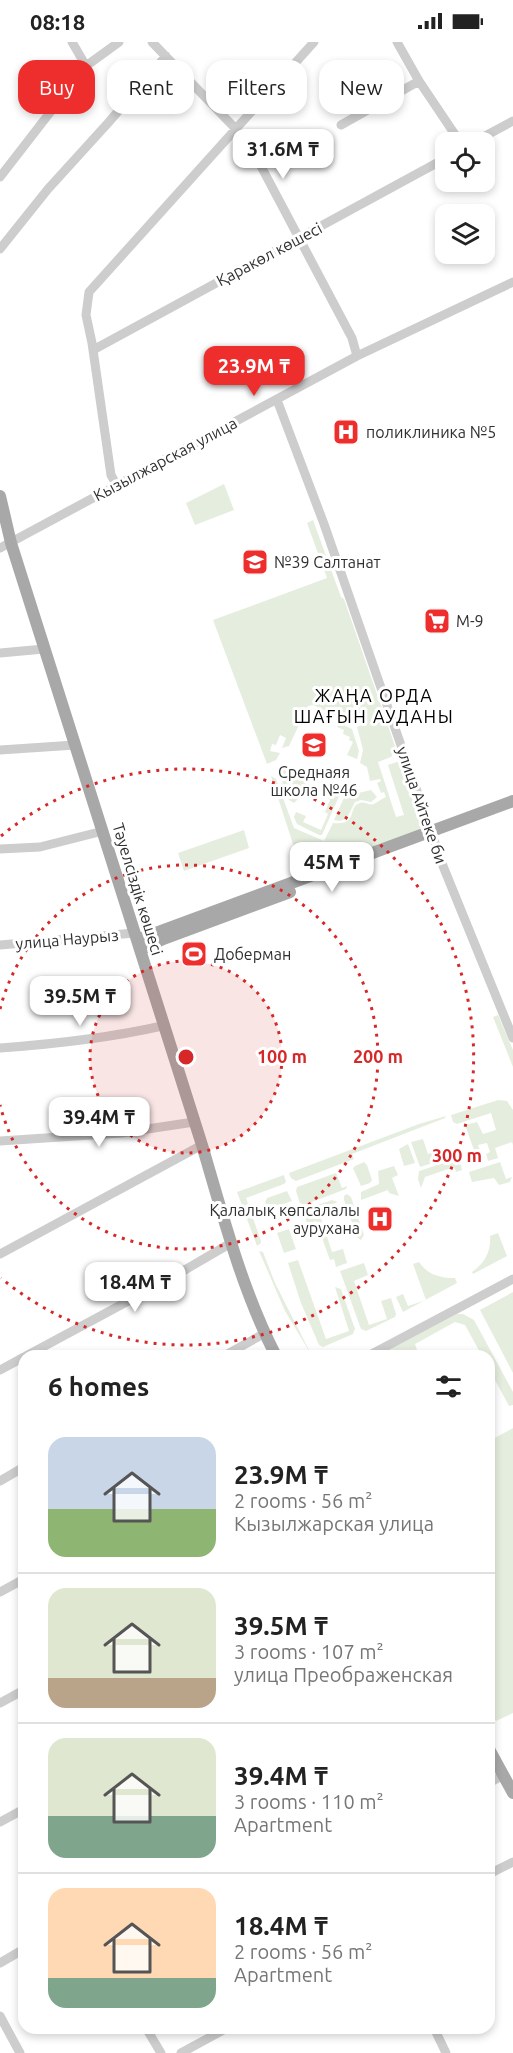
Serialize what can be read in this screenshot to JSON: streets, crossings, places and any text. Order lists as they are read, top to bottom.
{
  "streets": {
    "main road": ["Тәуелсіздік көшесі"],
    "street": [
      "Қаракөл көшесі",
      "Кызылжарская улица",
      "улица Айтеке би",
      "улица Наурыз"
    ]
  },
  "crossings": [
    ["Кызылжарская улица", "улица Айтеке би"],
    ["Кызылжарская улица", "Тәуелсіздік көшесі"],
    ["Тәуелсіздік көшесі", "улица Наурыз"]
  ],
  "districts": ["ЖАҢА ОРДА ШАҒЫН АУДАНЫ"],
  "places": {
    "hospital": ["поликлиника №5", "Қалалық көпсалалы аурухана"],
    "school or university": ["№39 Салтанат", "Среднаяя школа №46"],
    "supermarket": ["M-9"],
    "sports": ["Доберман"]
  },
  "page": {
    "status": "08:18",
    "chip": [
      "Buy",
      "Rent",
      "Filters",
      "New"
    ],
    "price": [
      "31.6M ₸",
      "23.9M ₸",
      "45M ₸",
      "39.5M ₸",
      "39.4M ₸",
      "18.4M ₸"
    ],
    "heading": "6 homes",
    "list": [
      {
        "name": "23.9M ₸",
        "note": "2 rooms · 56 m² · Кызылжарская улица"
      },
      {
        "name": "39.5M ₸",
        "note": "3 rooms · 107 m² · улица Преображенская"
      },
      {
        "name": "39.4M ₸",
        "note": "3 rooms · 110 m² · Apartment"
      },
      {
        "name": "18.4M ₸",
        "note": "2 rooms · 56 m² · Apartment"
      }
    ]
  },
  "rings": ["100 m", "200 m", "300 m"]
}
